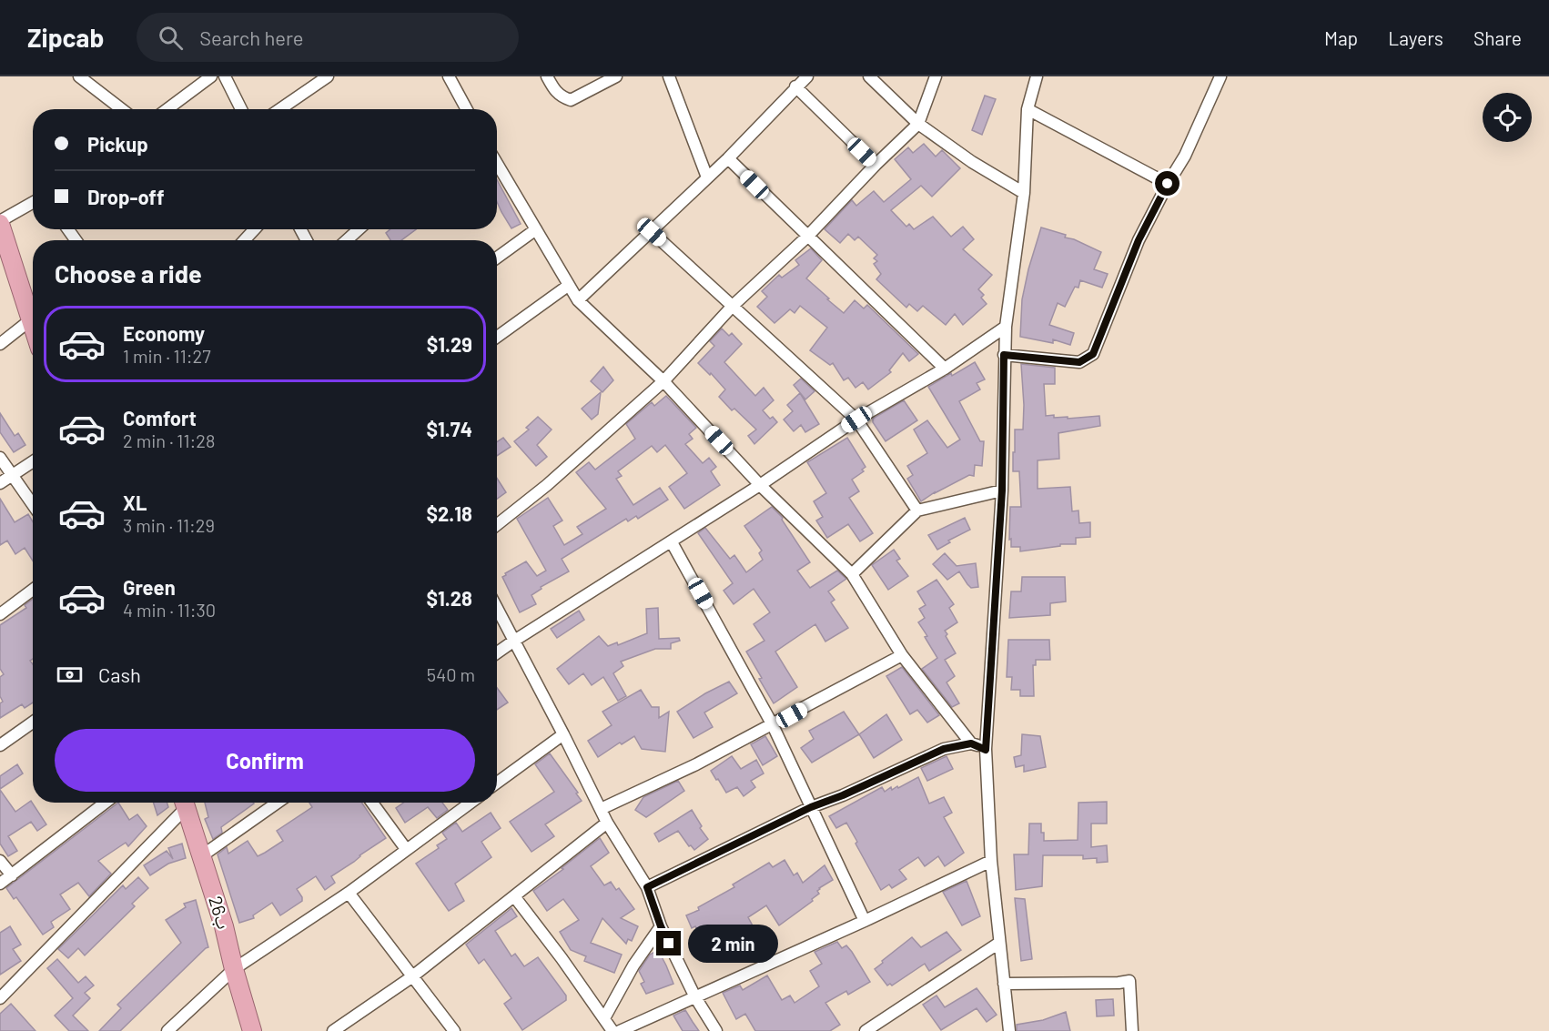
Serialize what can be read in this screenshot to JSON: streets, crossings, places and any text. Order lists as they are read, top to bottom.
{
  "streets": {
    "highway": ["26ب"]
  },
  "page": {
    "header": "Zipcab",
    "search": "Search here",
    "nav": ["Map", "Layers", "Share"],
    "banner": ["Pickup", "Drop-off"],
    "heading": "Choose a ride",
    "list": [
      {
        "name": "Economy",
        "note": "1 min · 11:27",
        "value": "$1.29"
      },
      {
        "name": "Comfort",
        "note": "2 min · 11:28",
        "value": "$1.74"
      },
      {
        "name": "XL",
        "note": "3 min · 11:29",
        "value": "$2.18"
      },
      {
        "name": "Green",
        "note": "4 min · 11:30",
        "value": "$1.28"
      }
    ],
    "pay": ["Cash", "540 m"],
    "buttons": "Confirm",
    "bubble": "2 min"
  }
}
